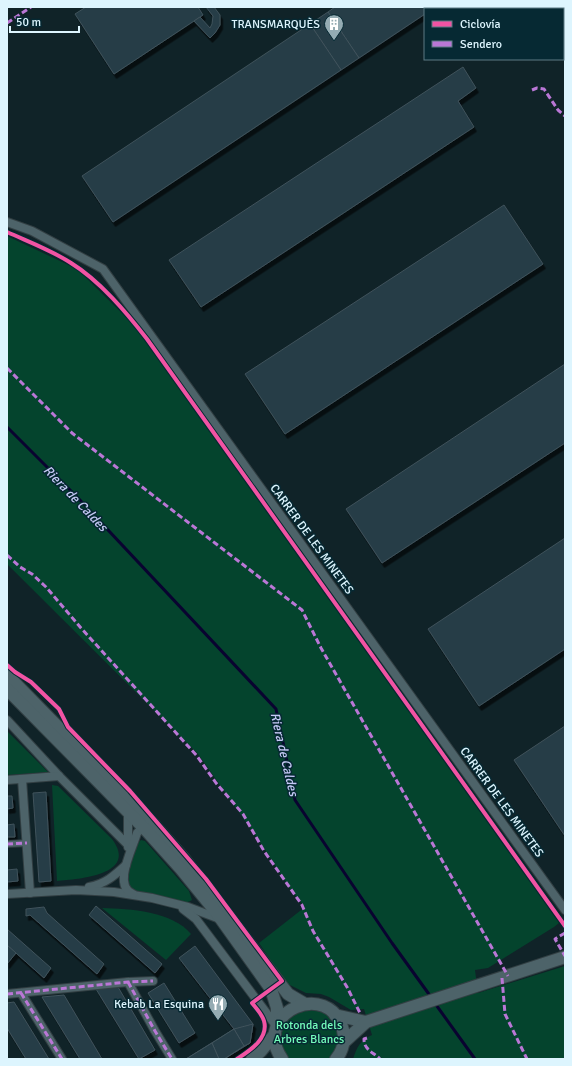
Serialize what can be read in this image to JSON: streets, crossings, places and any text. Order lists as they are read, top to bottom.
{
  "streets": {
    "street": ["CARRER DE LES MINETES"]
  },
  "water": ["Riera de Caldes"],
  "parks": ["Rotonda dels Arbres Blancs"],
  "places": {
    "building": ["TRANSMARQUÈS"],
    "restaurant": ["Kebab La Esquina"]
  },
  "legend": ["Ciclovía", "Sendero"],
  "scale_bar": "50 m"
}
